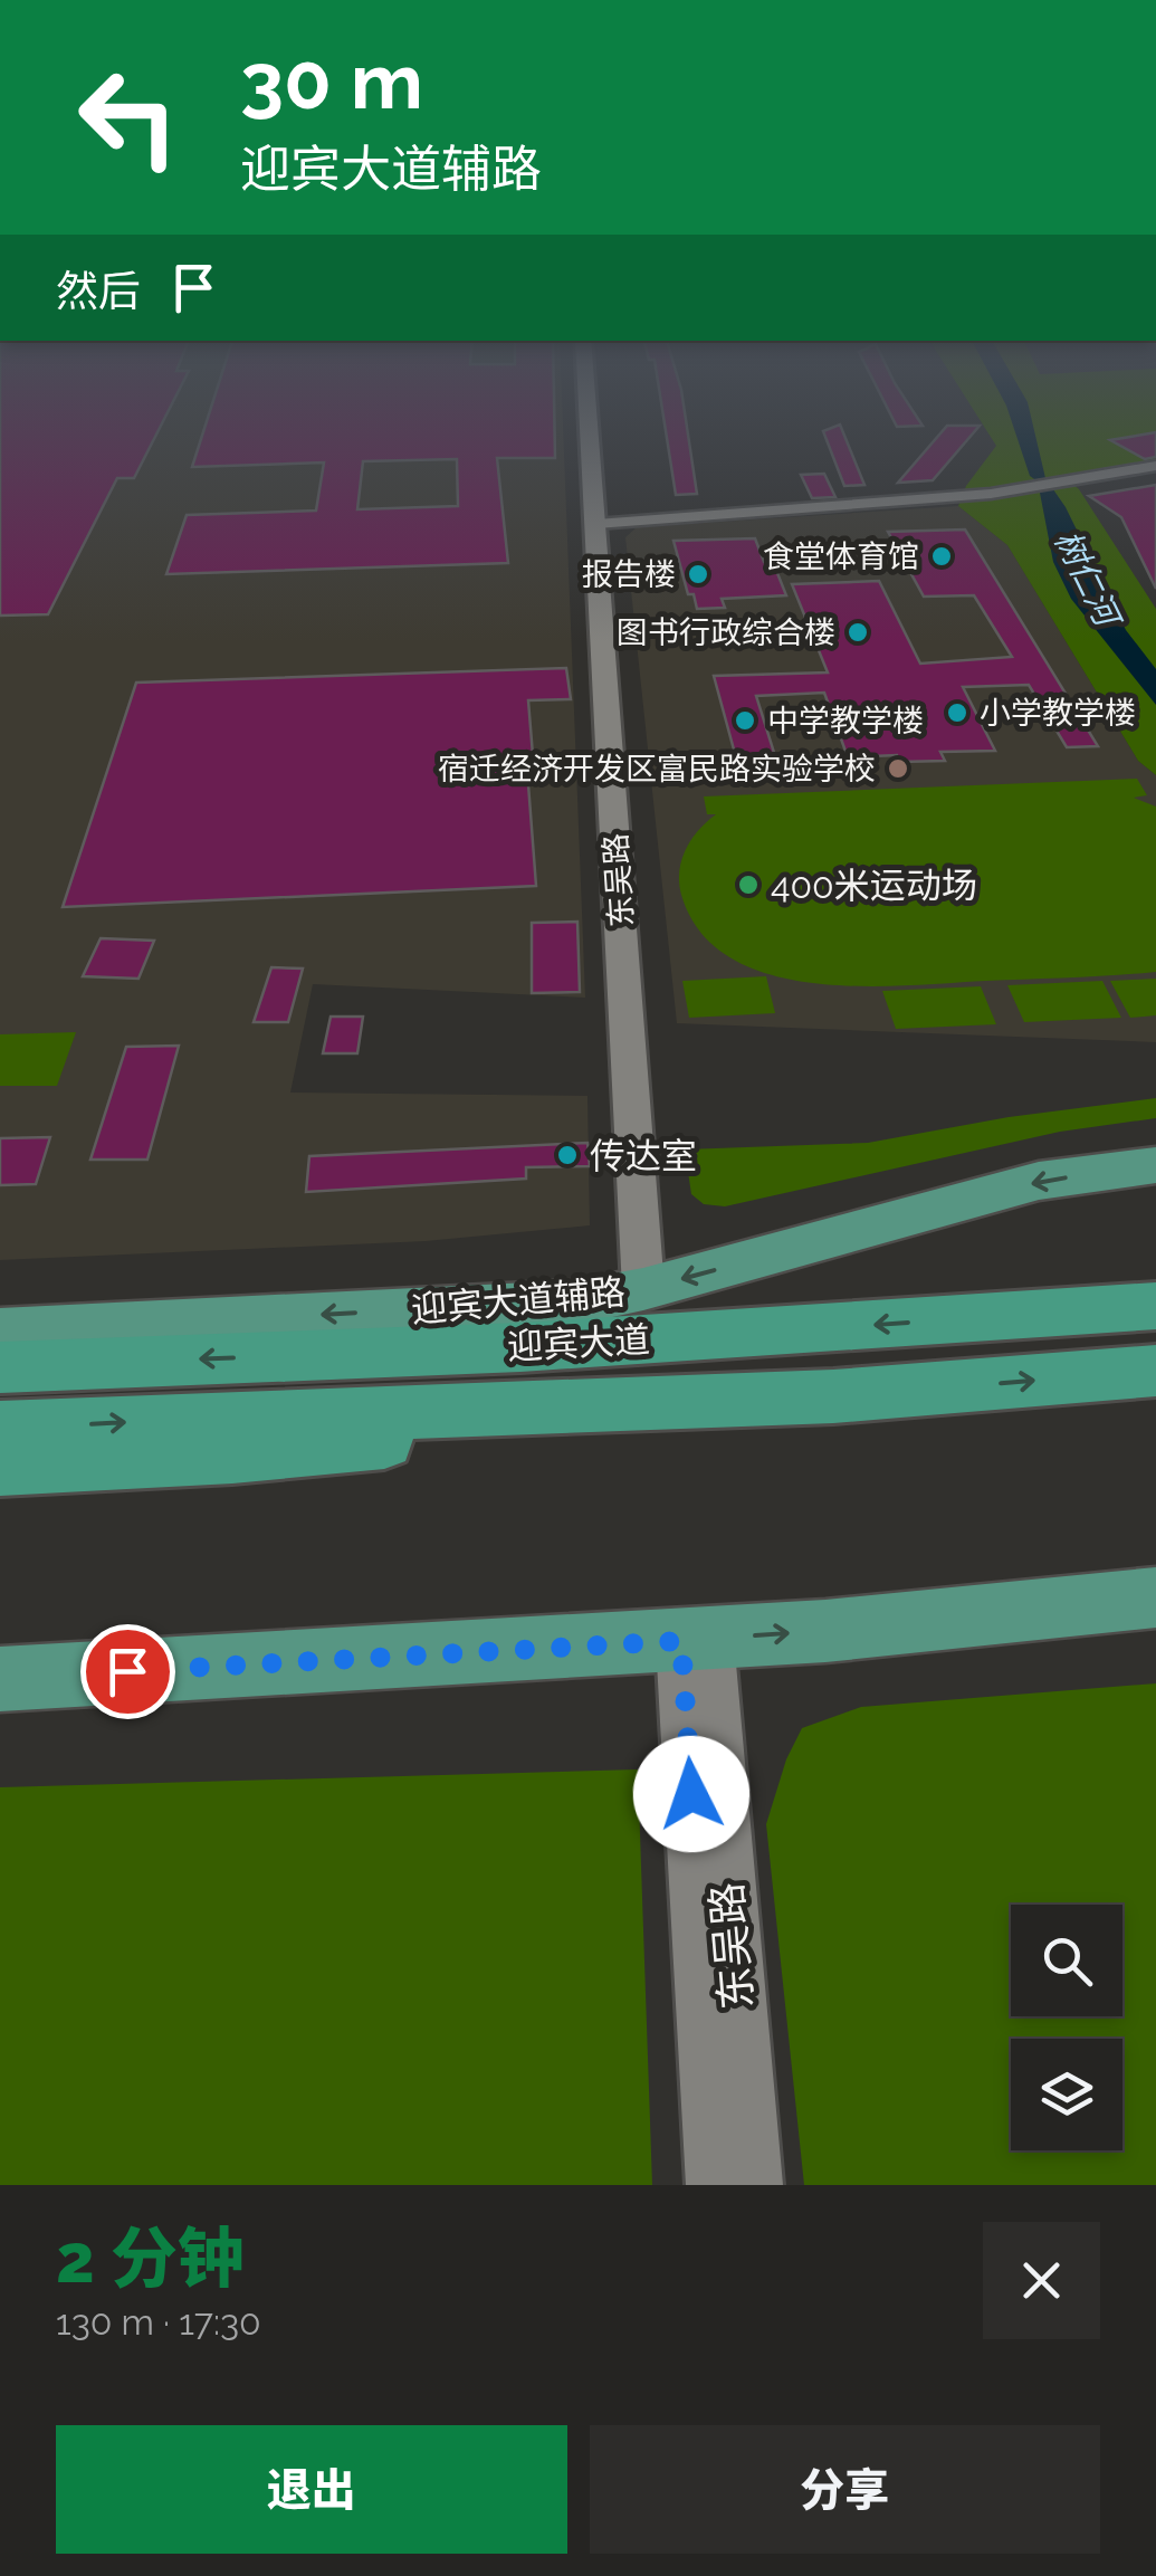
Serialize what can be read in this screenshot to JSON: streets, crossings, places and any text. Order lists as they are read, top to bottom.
{
  "streets": {
    "highway": ["迎宾大道"],
    "main road": ["迎宾大道辅路"],
    "street": ["东吴路"]
  },
  "crossings": [
    ["东吴路", "迎宾大道辅路"]
  ],
  "water": ["树仁河"],
  "places": [
    "食堂体育馆",
    "报告楼",
    "图书行政综合楼",
    "小学教学楼",
    "中学教学楼",
    "宿迁经济开发区富民路实验学校",
    "400米运动场",
    "传达室"
  ],
  "page": {
    "turn": ["30 m", "迎宾大道辅路"],
    "then": "然后",
    "heading": ["2 分钟", "130 m · 17:30"],
    "buttons": ["退出", "分享"]
  }
}
